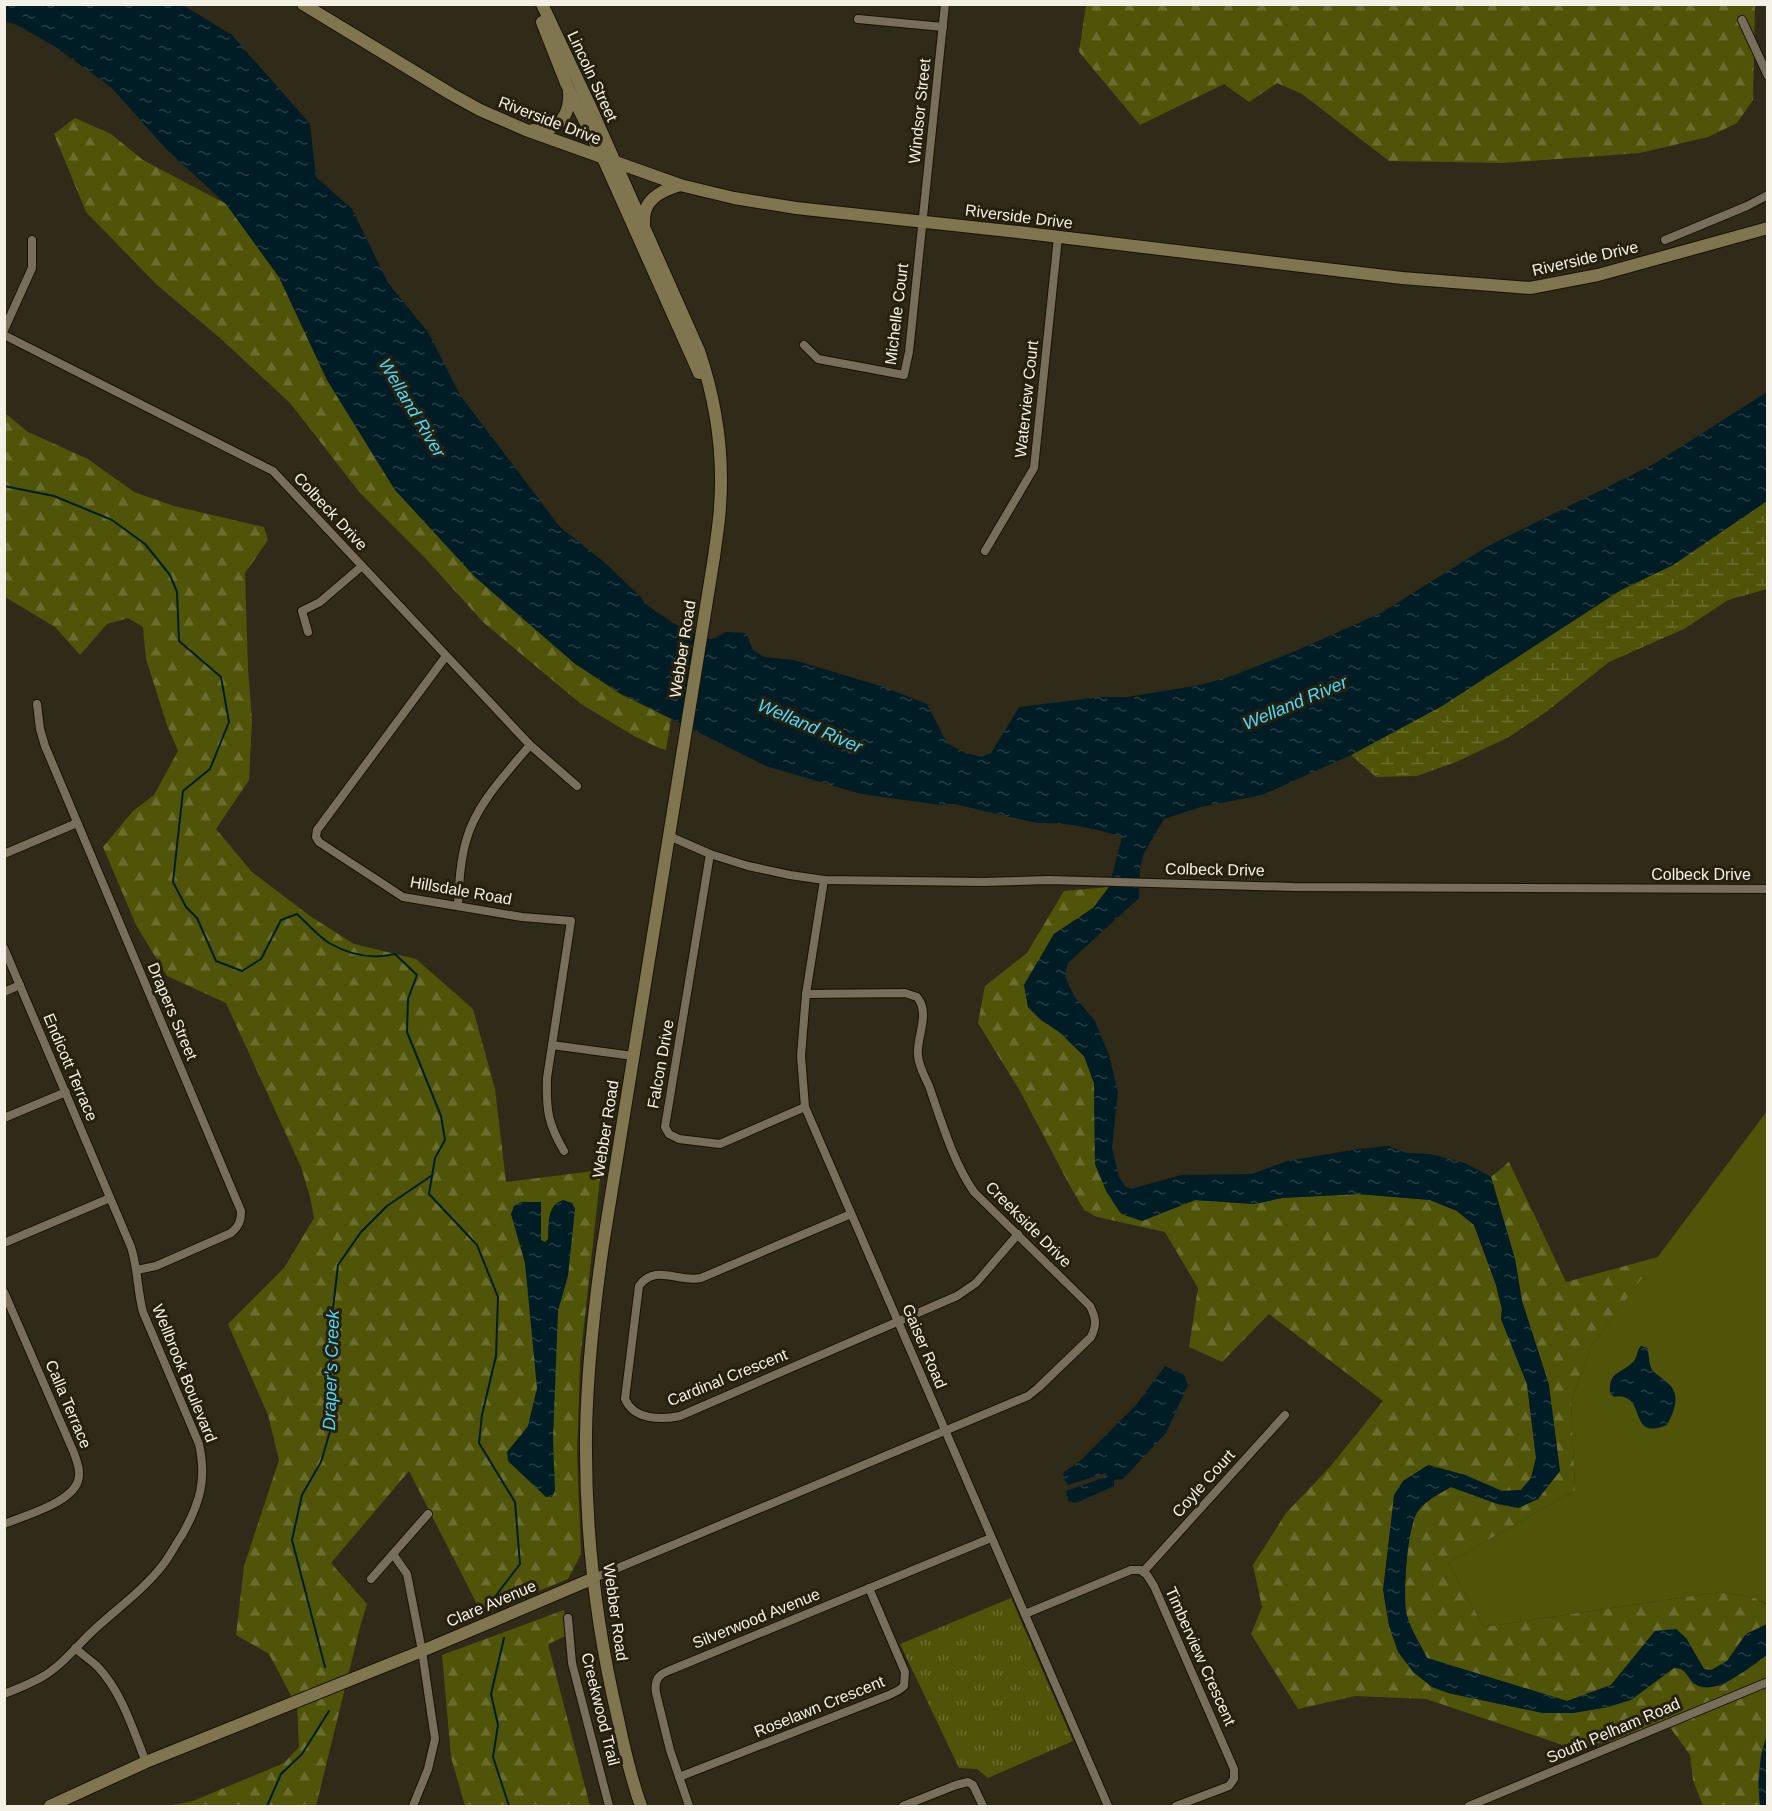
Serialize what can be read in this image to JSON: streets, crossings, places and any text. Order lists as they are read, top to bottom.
{
  "streets": {
    "main road": [
      "Lincoln Street",
      "Riverside Drive",
      "Webber Road",
      "Clare Avenue"
    ],
    "street": [
      "Windsor Street",
      "Michelle Court",
      "Waterview Court",
      "Colbeck Drive",
      "Hillsdale Road",
      "Drapers Street",
      "Falcon Drive",
      "Endicott Terrace",
      "Creekside Drive",
      "Gaiser Road",
      "Wellbrook Boulevard",
      "Cardinal Crescent",
      "Calla Terrace",
      "Coyle Court",
      "Silverwood Avenue",
      "Timberview Crescent",
      "Roselawn Crescent",
      "Creekwood Trail",
      "South Pelham Road"
    ]
  },
  "crossings": [
    ["Lincoln Street", "Riverside Drive"],
    ["Lincoln Street", "Webber Road"],
    ["Windsor Street", "Riverside Drive"],
    ["Windsor Street", "Michelle Court"],
    ["Riverside Drive", "Michelle Court"],
    ["Riverside Drive", "Waterview Court"],
    ["Riverside Drive", "Webber Road"],
    ["Colbeck Drive", "Webber Road"],
    ["Colbeck Drive", "Hillsdale Road"],
    ["Colbeck Drive", "Falcon Drive"],
    ["Colbeck Drive", "Gaiser Road"],
    ["Webber Road", "Clare Avenue"],
    ["Drapers Street", "Wellbrook Boulevard"],
    ["Falcon Drive", "Gaiser Road"],
    ["Endicott Terrace", "Wellbrook Boulevard"],
    ["Creekside Drive", "Gaiser Road"],
    ["Creekside Drive", "Clare Avenue"],
    ["Gaiser Road", "Cardinal Crescent"],
    ["Gaiser Road", "Clare Avenue"],
    ["Gaiser Road", "Silverwood Avenue"],
    ["Coyle Court", "Timberview Crescent"],
    ["Silverwood Avenue", "Roselawn Crescent"]
  ],
  "water": ["Welland River", "Draper's Creek"]
}
